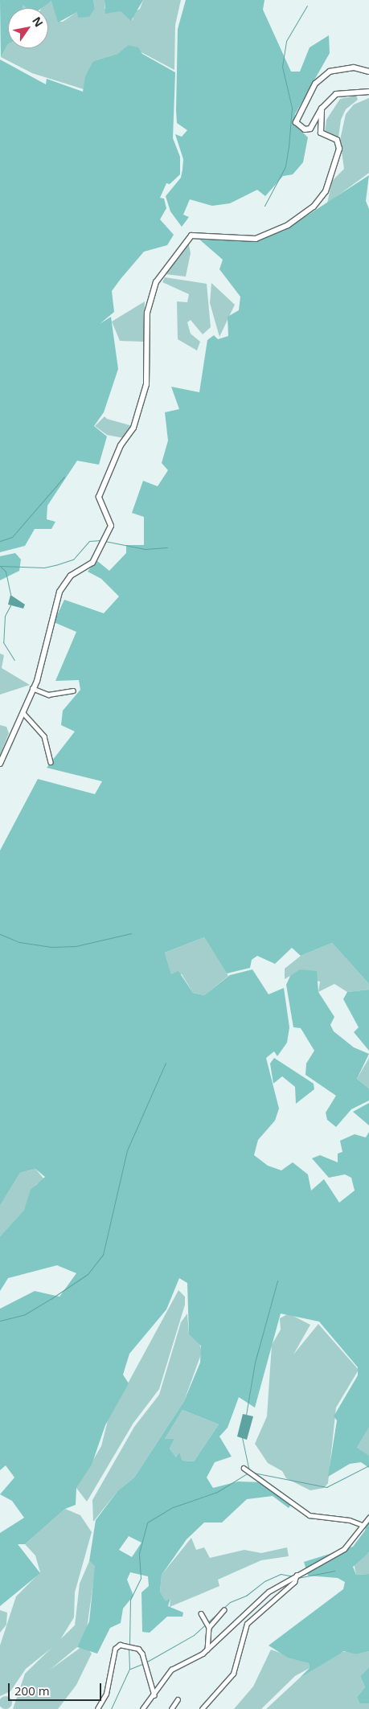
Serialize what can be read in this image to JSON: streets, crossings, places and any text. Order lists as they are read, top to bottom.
{
  "scale_bar": "200 m",
  "north": "top right"
}
